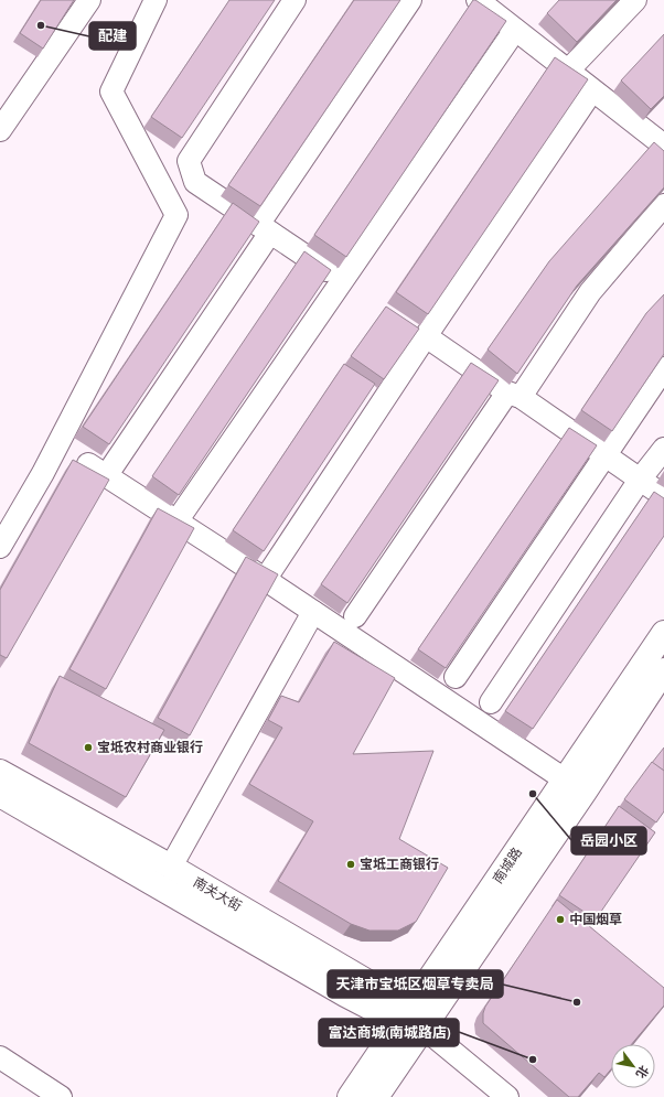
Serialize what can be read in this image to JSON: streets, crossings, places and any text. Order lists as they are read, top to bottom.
{
  "streets": {
    "main road": ["南城路", "南关大街"]
  },
  "crossings": [
    ["南城路", "南关大街"]
  ],
  "places": [
    "配建",
    "宝坻农村商业银行",
    "岳园小区",
    "宝坻工商银行",
    "中国烟草",
    "天津市宝坻区烟草专卖局",
    "富达商城(南城路店)"
  ],
  "north": "bottom right"
}
